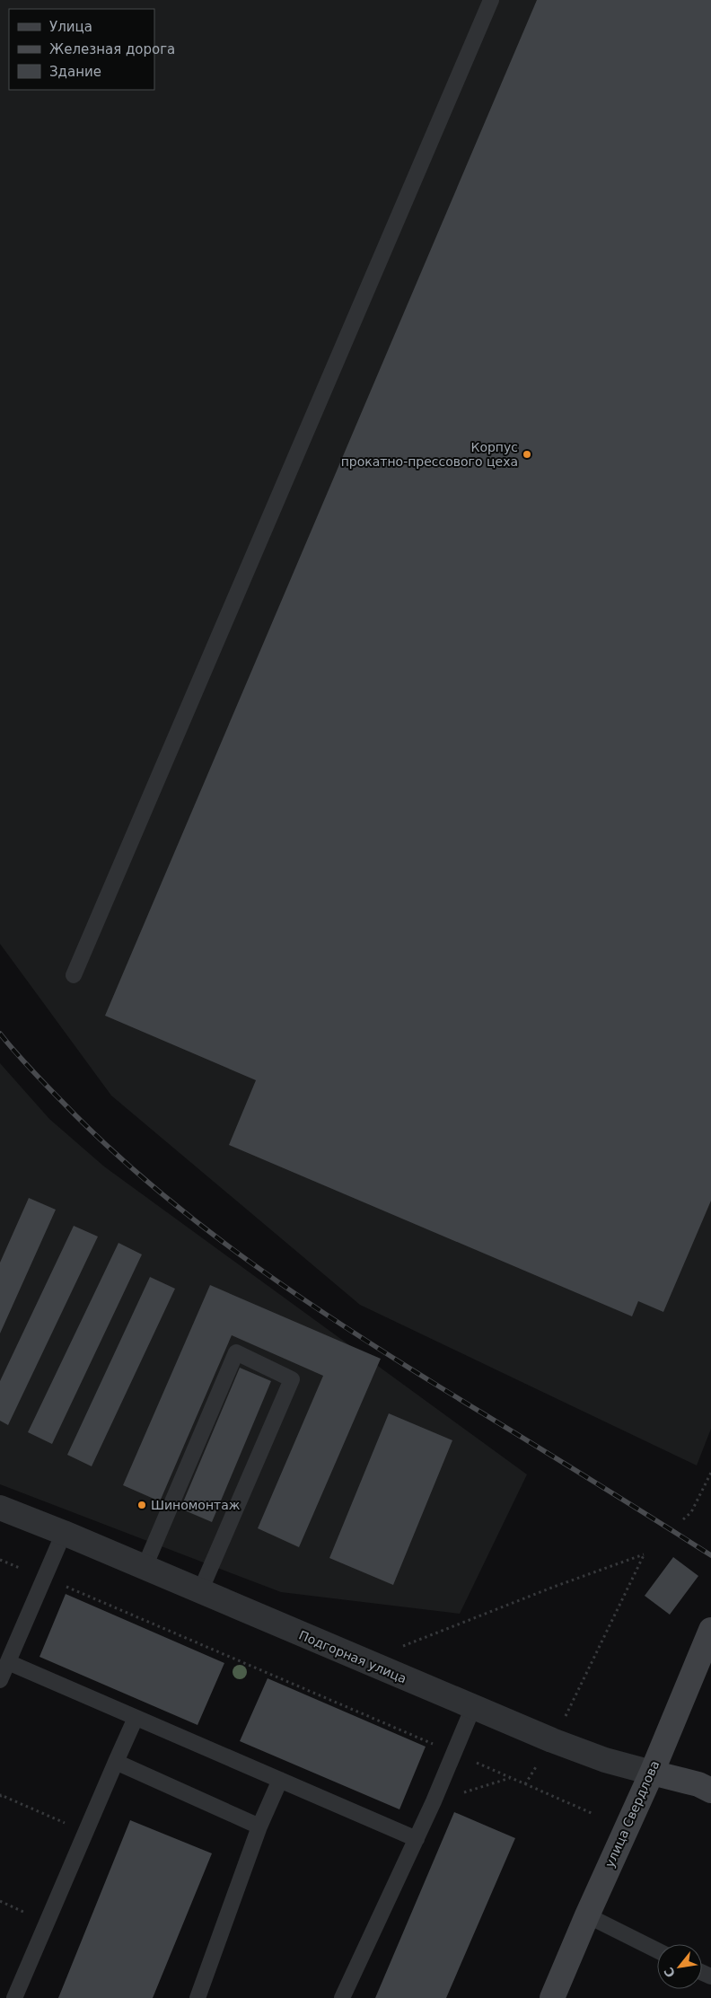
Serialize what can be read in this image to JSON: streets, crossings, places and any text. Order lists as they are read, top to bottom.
{
  "streets": {
    "street": ["Подгорная улица", "улица Свердлова"]
  },
  "crossings": [
    ["Подгорная улица", "улица Свердлова"]
  ],
  "places": ["Корпус прокатно-прессового цеха", "Шиномонтаж"],
  "legend": ["Улица", "Железная дорога", "Здание"],
  "north": "bottom left"
}
